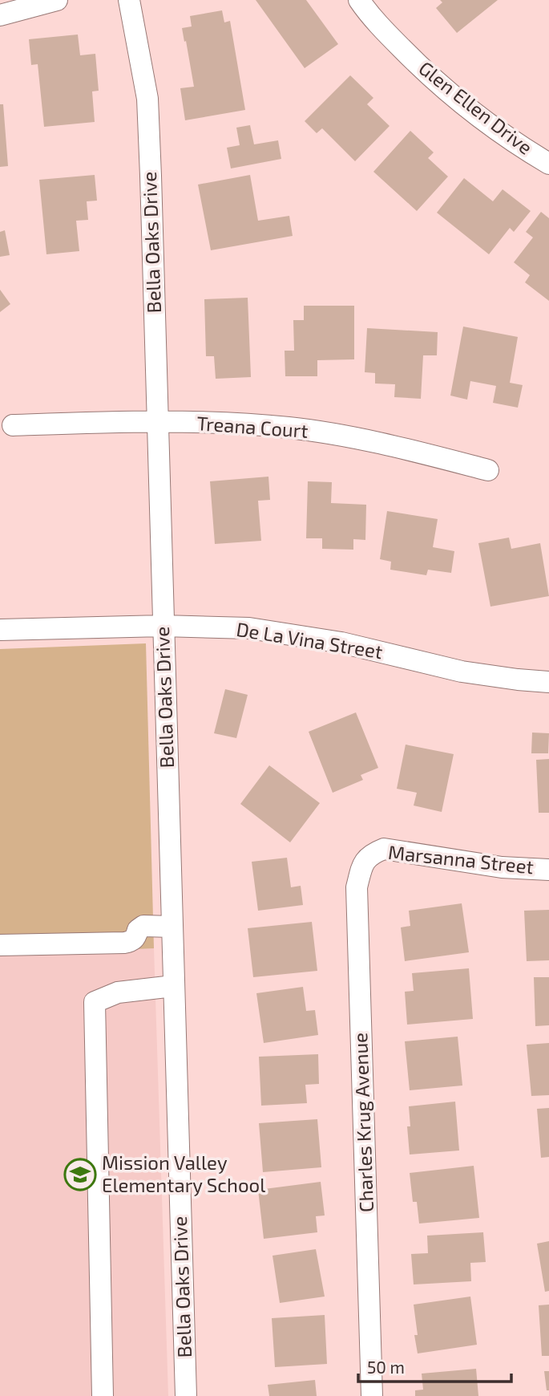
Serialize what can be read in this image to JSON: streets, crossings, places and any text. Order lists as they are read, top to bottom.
{
  "streets": {
    "street": [
      "Glen Ellen Drive",
      "Bella Oaks Drive",
      "Treana Court",
      "De La Vina Street",
      "Marsanna Street",
      "Charles Krug Avenue"
    ]
  },
  "crossings": [
    ["Bella Oaks Drive", "Treana Court"],
    ["Bella Oaks Drive", "De La Vina Street"],
    ["Marsanna Street", "Charles Krug Avenue"]
  ],
  "places": {
    "school or university": ["Mission Valley Elementary School"]
  },
  "scale_bar": "50 m"
}
